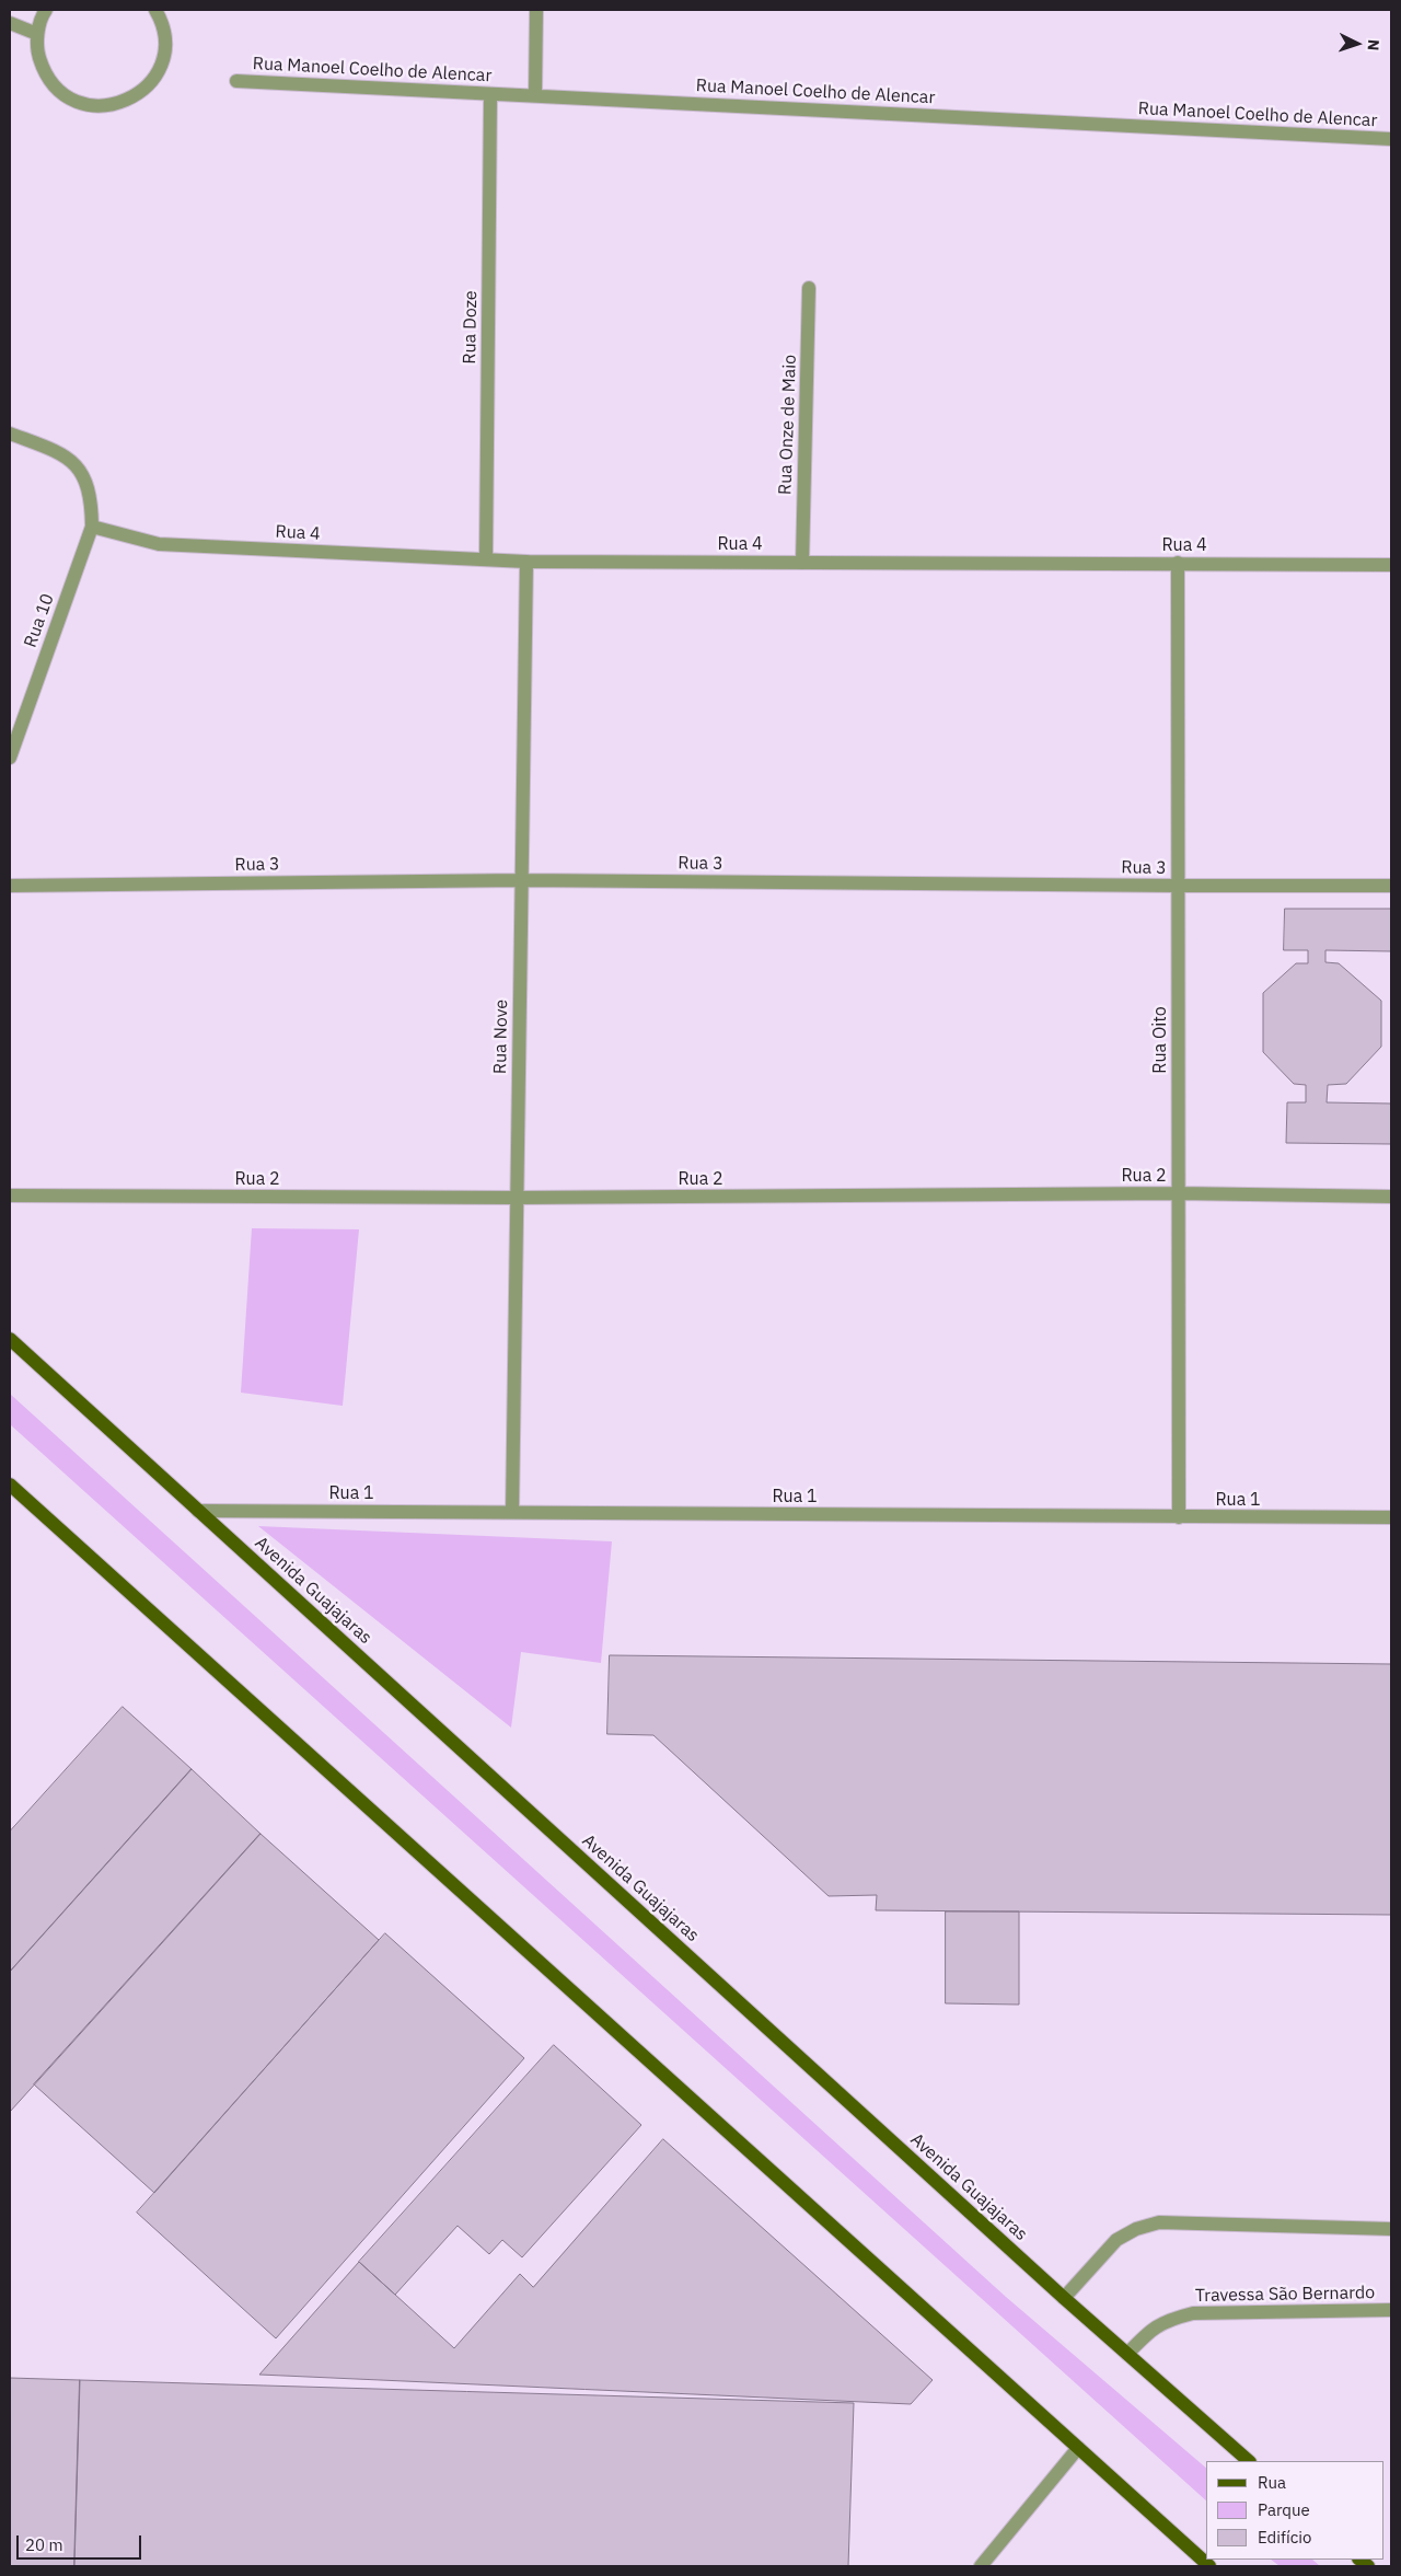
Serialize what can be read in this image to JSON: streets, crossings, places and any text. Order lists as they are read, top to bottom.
{
  "streets": {
    "main road": ["Avenida Guajajaras"],
    "street": [
      "Rua Manoel Coelho de Alencar",
      "Rua Doze",
      "Rua Onze de Maio",
      "Rua 4",
      "Rua 10",
      "Rua 3",
      "Rua Nove",
      "Rua Oito",
      "Rua 2",
      "Rua 1",
      "Travessa São Bernardo"
    ]
  },
  "crossings": [
    ["Rua Manoel Coelho de Alencar", "Rua Doze"],
    ["Rua Doze", "Rua 4"],
    ["Rua Onze de Maio", "Rua 4"],
    ["Rua 4", "Rua 10"],
    ["Rua 4", "Rua Nove"],
    ["Rua 4", "Rua Oito"],
    ["Rua 3", "Rua Nove"],
    ["Rua 3", "Rua Oito"],
    ["Rua Nove", "Rua 2"],
    ["Rua Nove", "Rua 1"],
    ["Rua Oito", "Rua 2"],
    ["Rua Oito", "Rua 1"],
    ["Rua 1", "Avenida Guajajaras"],
    ["Avenida Guajajaras", "Travessa São Bernardo"]
  ],
  "legend": ["Rua", "Parque", "Edifício"],
  "scale_bar": "20 m",
  "north": "right"
}
